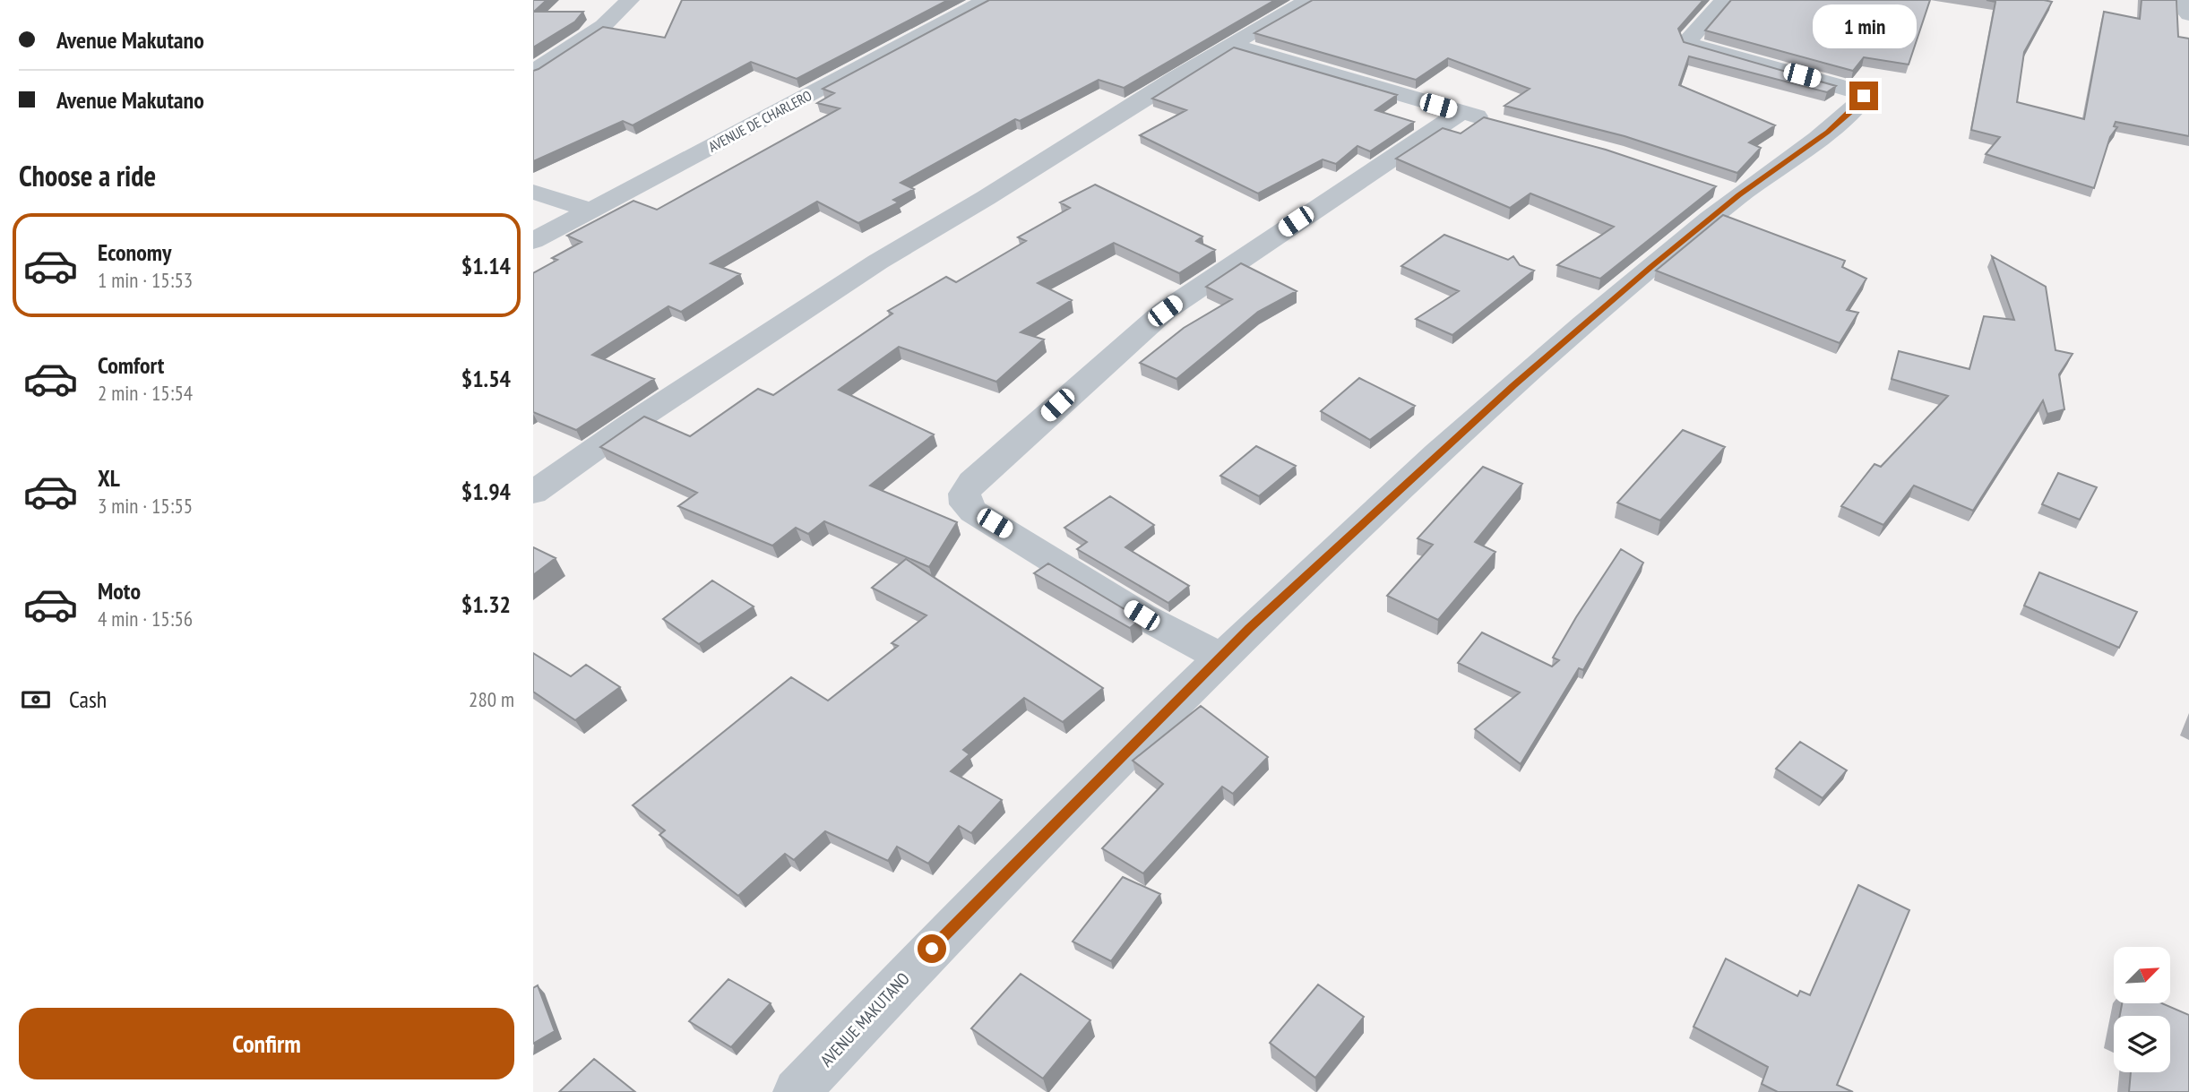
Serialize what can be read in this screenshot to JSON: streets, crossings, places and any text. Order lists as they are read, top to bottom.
{
  "streets": {
    "street": ["AVENUE DE CHARLERO", "AVENUE MAKUTANO"]
  },
  "north": "top right",
  "page": {
    "banner": ["Avenue Makutano", "Avenue Makutano"],
    "bubble": "1 min",
    "heading": "Choose a ride",
    "list": [
      {
        "name": "Economy",
        "note": "1 min · 15:53",
        "value": "$1.14"
      },
      {
        "name": "Comfort",
        "note": "2 min · 15:54",
        "value": "$1.54"
      },
      {
        "name": "XL",
        "note": "3 min · 15:55",
        "value": "$1.94"
      },
      {
        "name": "Moto",
        "note": "4 min · 15:56",
        "value": "$1.32"
      }
    ],
    "pay": ["Cash", "280 m"],
    "buttons": "Confirm"
  }
}
